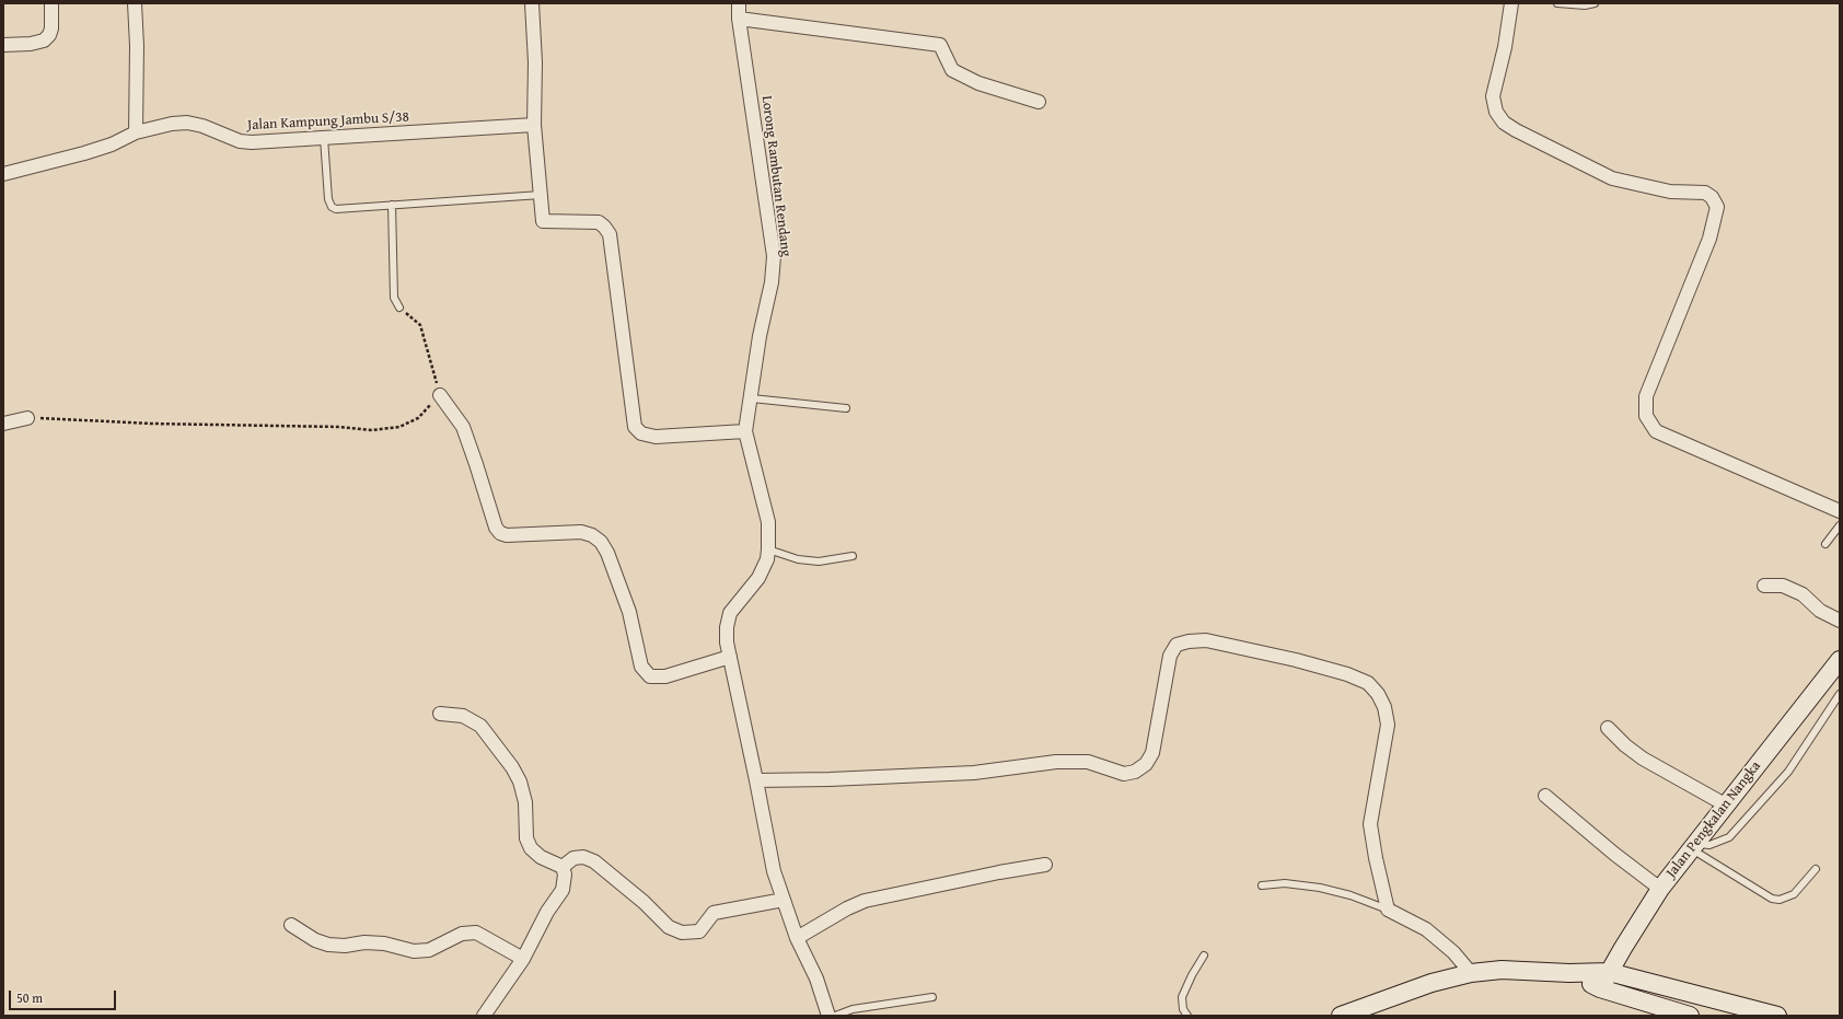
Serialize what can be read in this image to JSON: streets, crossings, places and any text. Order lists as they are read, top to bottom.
{
  "streets": {
    "main road": ["Jalan Pengkalan Nangka"],
    "street": ["Jalan Kampung Jambu S/38", "Lorong Rambutan Rendang"]
  },
  "scale_bar": "50 m"
}
